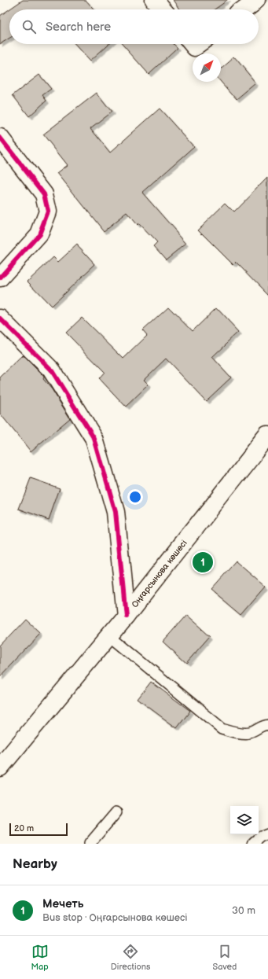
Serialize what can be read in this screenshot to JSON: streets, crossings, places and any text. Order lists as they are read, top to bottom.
{
  "streets": {
    "street": ["Оңғарсынова көшесі"]
  },
  "scale_bar": "20 m",
  "north": "top right",
  "page": {
    "search": "Search here",
    "pins": "1",
    "scale": "20 m",
    "heading": "Nearby",
    "list": [
      {
        "mark": "1",
        "name": "Мечеть",
        "note": "Bus stop · Оңғарсынова көшесі",
        "value": "30 m"
      }
    ],
    "nav": ["Map", "Directions", "Saved"]
  }
}
